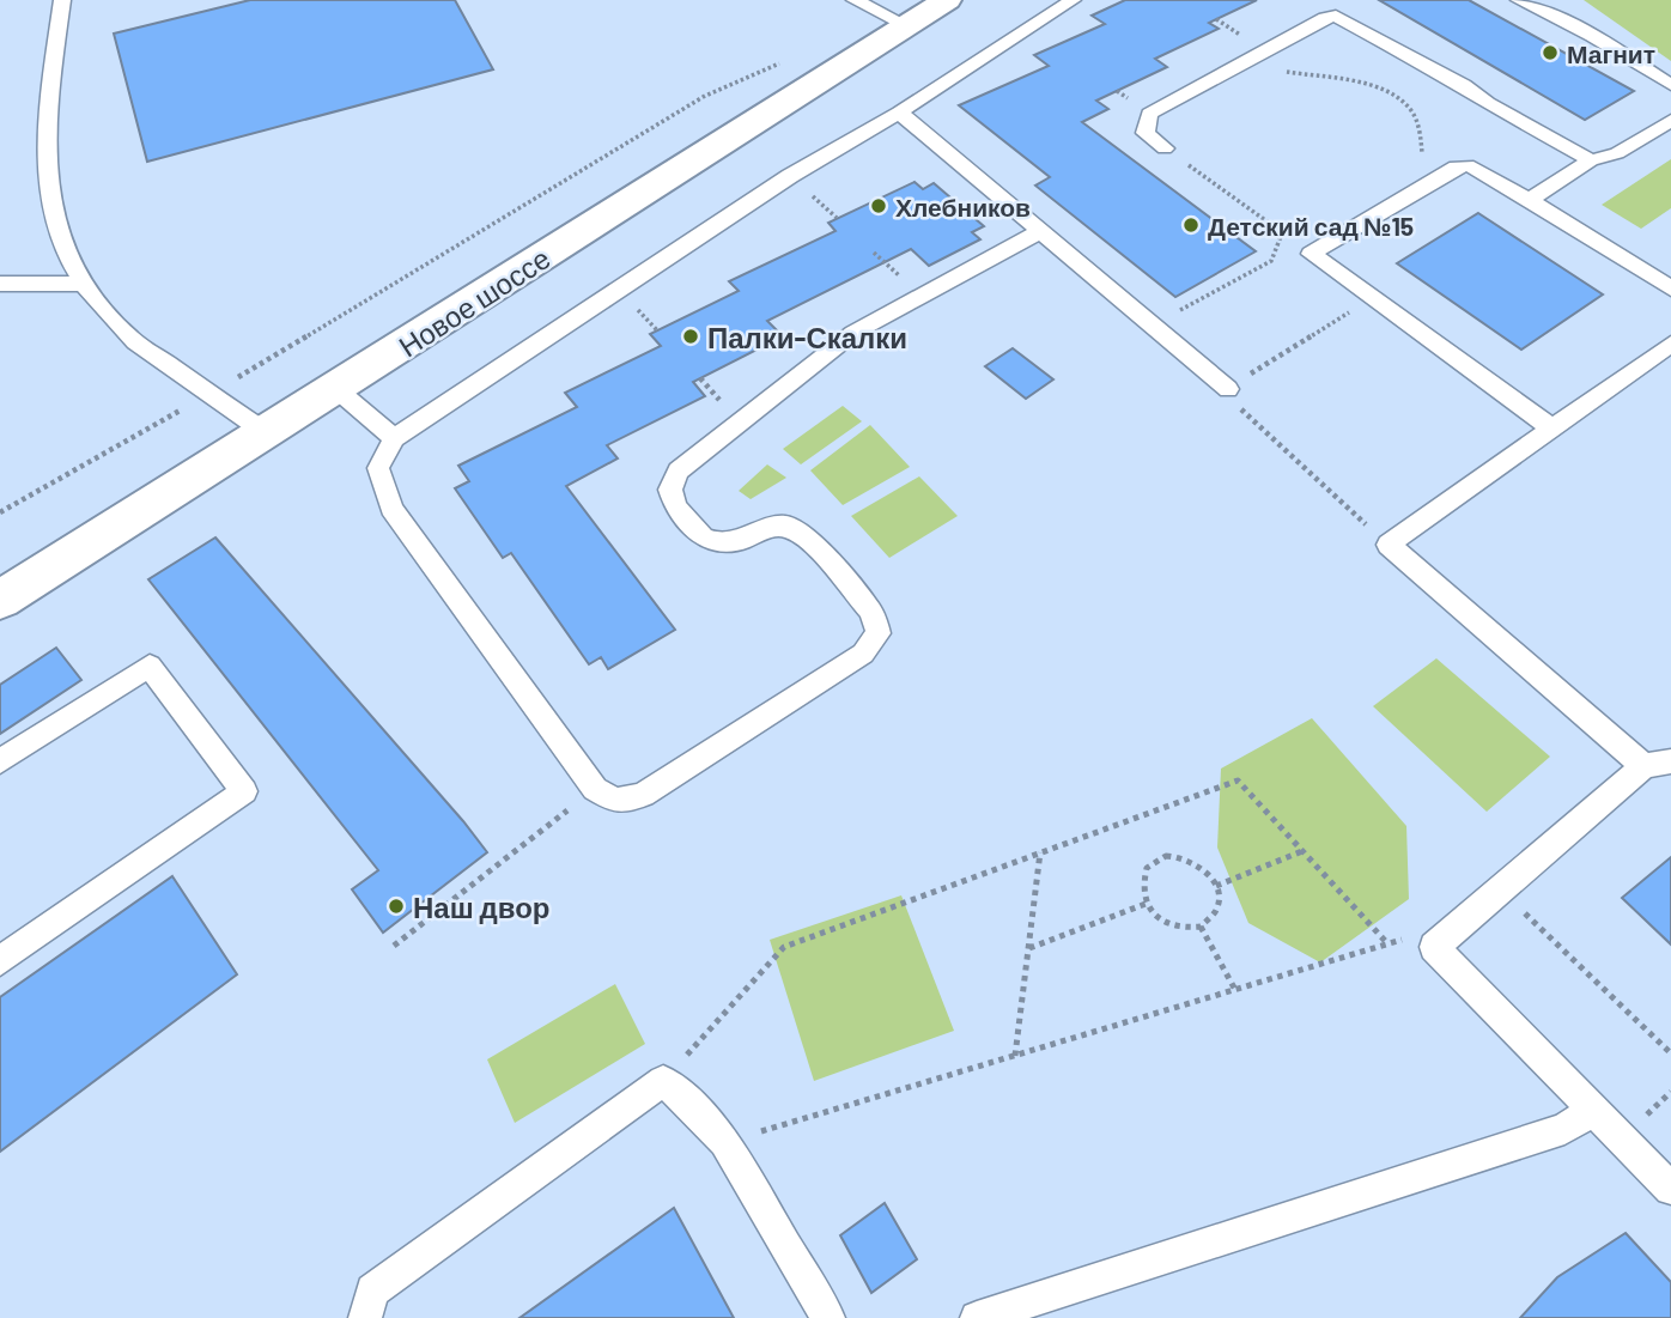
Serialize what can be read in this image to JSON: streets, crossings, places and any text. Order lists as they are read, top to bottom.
{
  "streets": {
    "street": ["Новое шоссе"]
  },
  "places": [
    "Магнит",
    "Хлебников",
    "Детский сад №15",
    "Палки-Скалки",
    "Наш двор"
  ]
}
